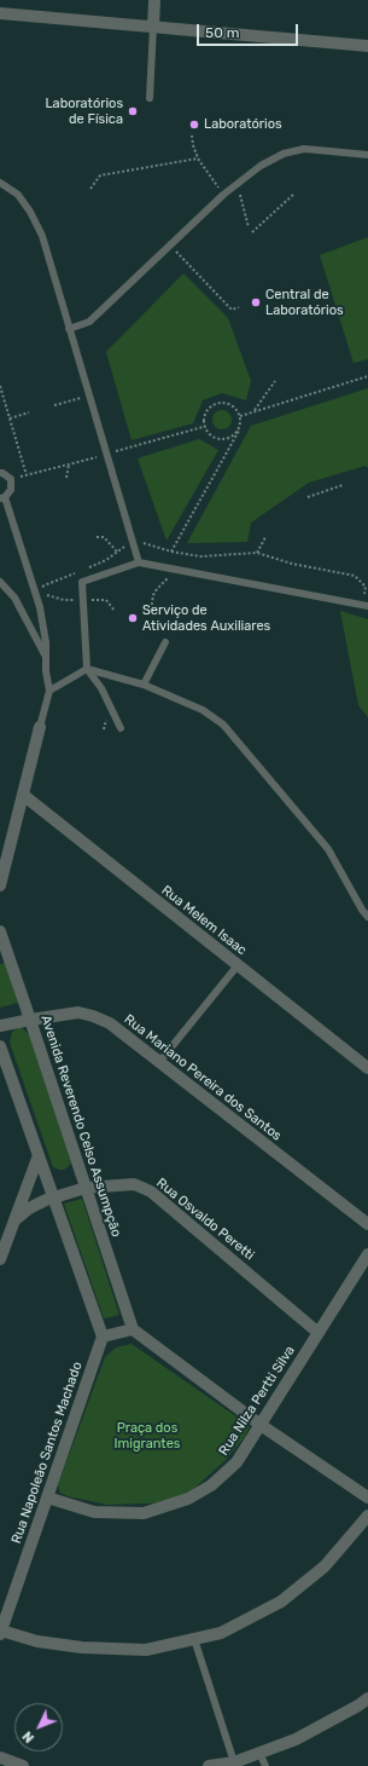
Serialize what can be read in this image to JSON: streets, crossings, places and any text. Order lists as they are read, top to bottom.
{
  "streets": {
    "street": [
      "Rua Melem Isaac",
      "Rua Mariano Pereira dos Santos",
      "Avenida Reverendo Celso Assumpção",
      "Rua Osvaldo Peretti",
      "Rua Nilza Pertti Silva",
      "Rua Napoleão Santos Machado"
    ]
  },
  "crossings": [
    ["Rua Mariano Pereira dos Santos", "Avenida Reverendo Celso Assumpção"],
    ["Avenida Reverendo Celso Assumpção", "Rua Osvaldo Peretti"],
    ["Rua Osvaldo Peretti", "Rua Nilza Pertti Silva"],
    ["Rua Nilza Pertti Silva", "Rua Napoleão Santos Machado"]
  ],
  "parks": ["Praça dos Imigrantes"],
  "places": [
    "Laboratórios de Física",
    "Laboratórios",
    "Central de Laboratórios",
    "Serviço de Atividades Auxiliares"
  ],
  "scale_bar": "50 m",
  "north": "bottom left"
}
